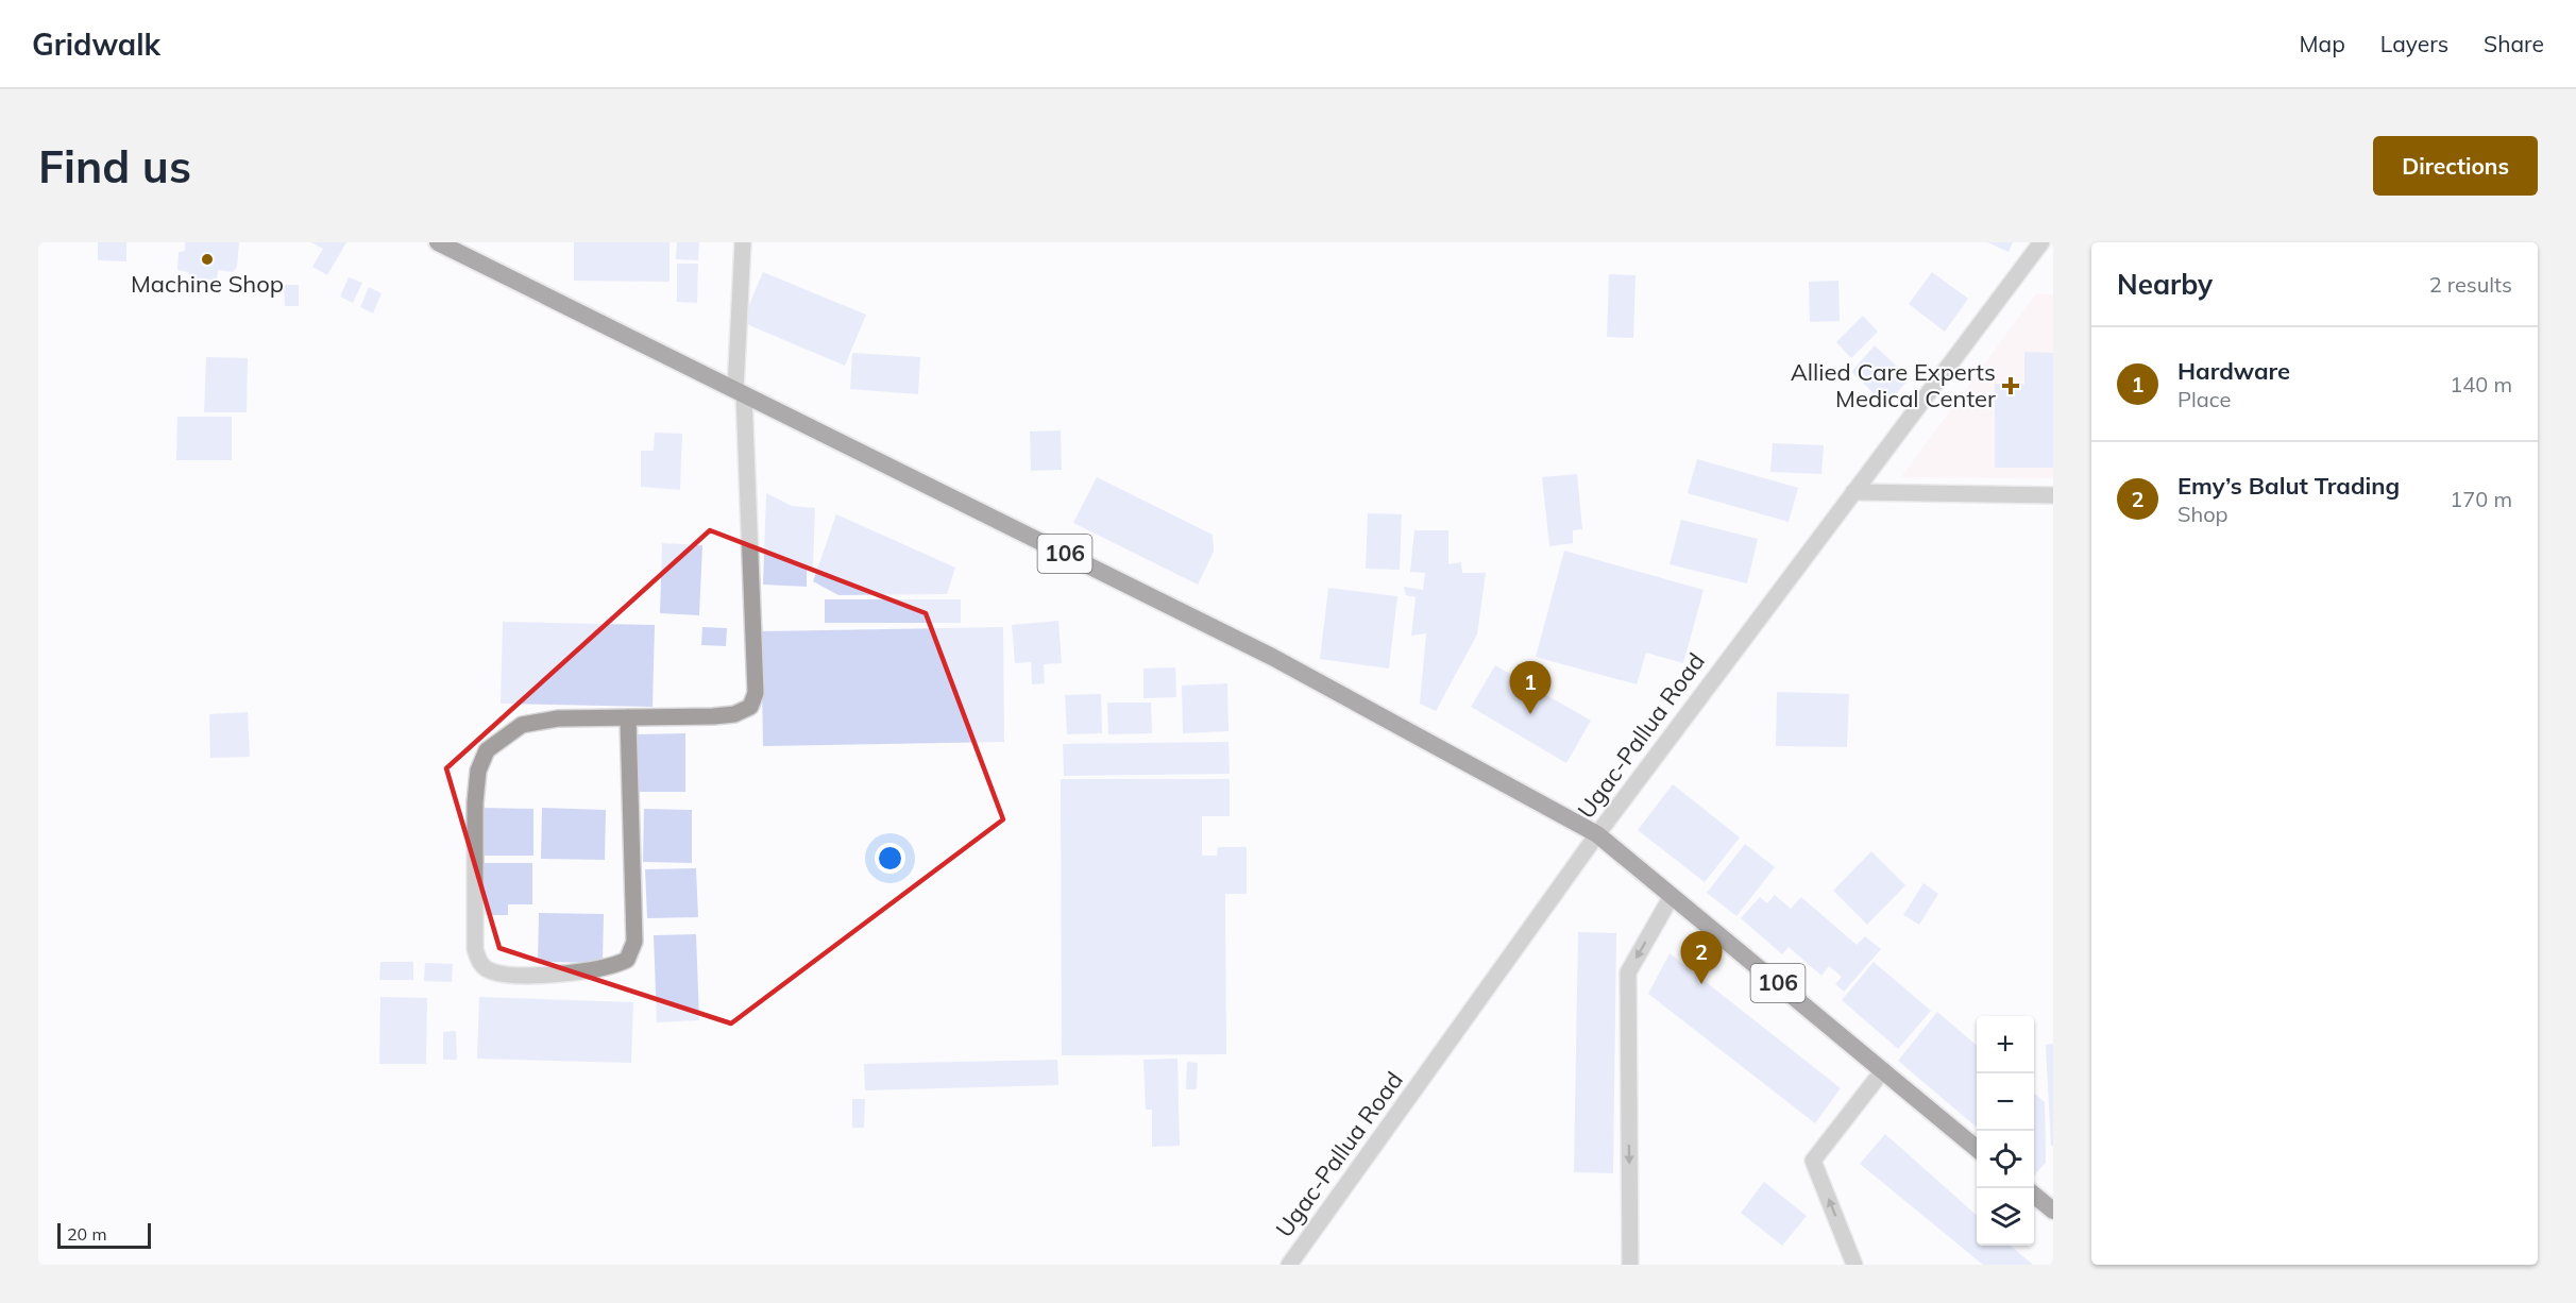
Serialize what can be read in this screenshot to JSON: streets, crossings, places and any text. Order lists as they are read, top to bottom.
{
  "streets": {
    "highway": ["106"],
    "street": ["Ugac-Pallua Road"]
  },
  "crossings": [
    ["106", "Ugac-Pallua Road"]
  ],
  "places": {
    "other": ["Machine Shop"],
    "health": ["Allied Care Experts Medical Center"]
  },
  "scale_bar": "20 m",
  "page": {
    "header": "Gridwalk",
    "nav": ["Map", "Layers", "Share"],
    "buttons": "Directions",
    "title": "Find us",
    "heading": ["Nearby", "2 results"],
    "list": [
      {
        "mark": "1",
        "name": "Hardware",
        "note": "Place",
        "value": "140 m"
      },
      {
        "mark": "2",
        "name": "Emy’s Balut Trading",
        "note": "Shop",
        "value": "170 m"
      }
    ],
    "pins": ["1", "2"],
    "map_buttons": ["+", "−"],
    "scale": "20 m"
  }
}
